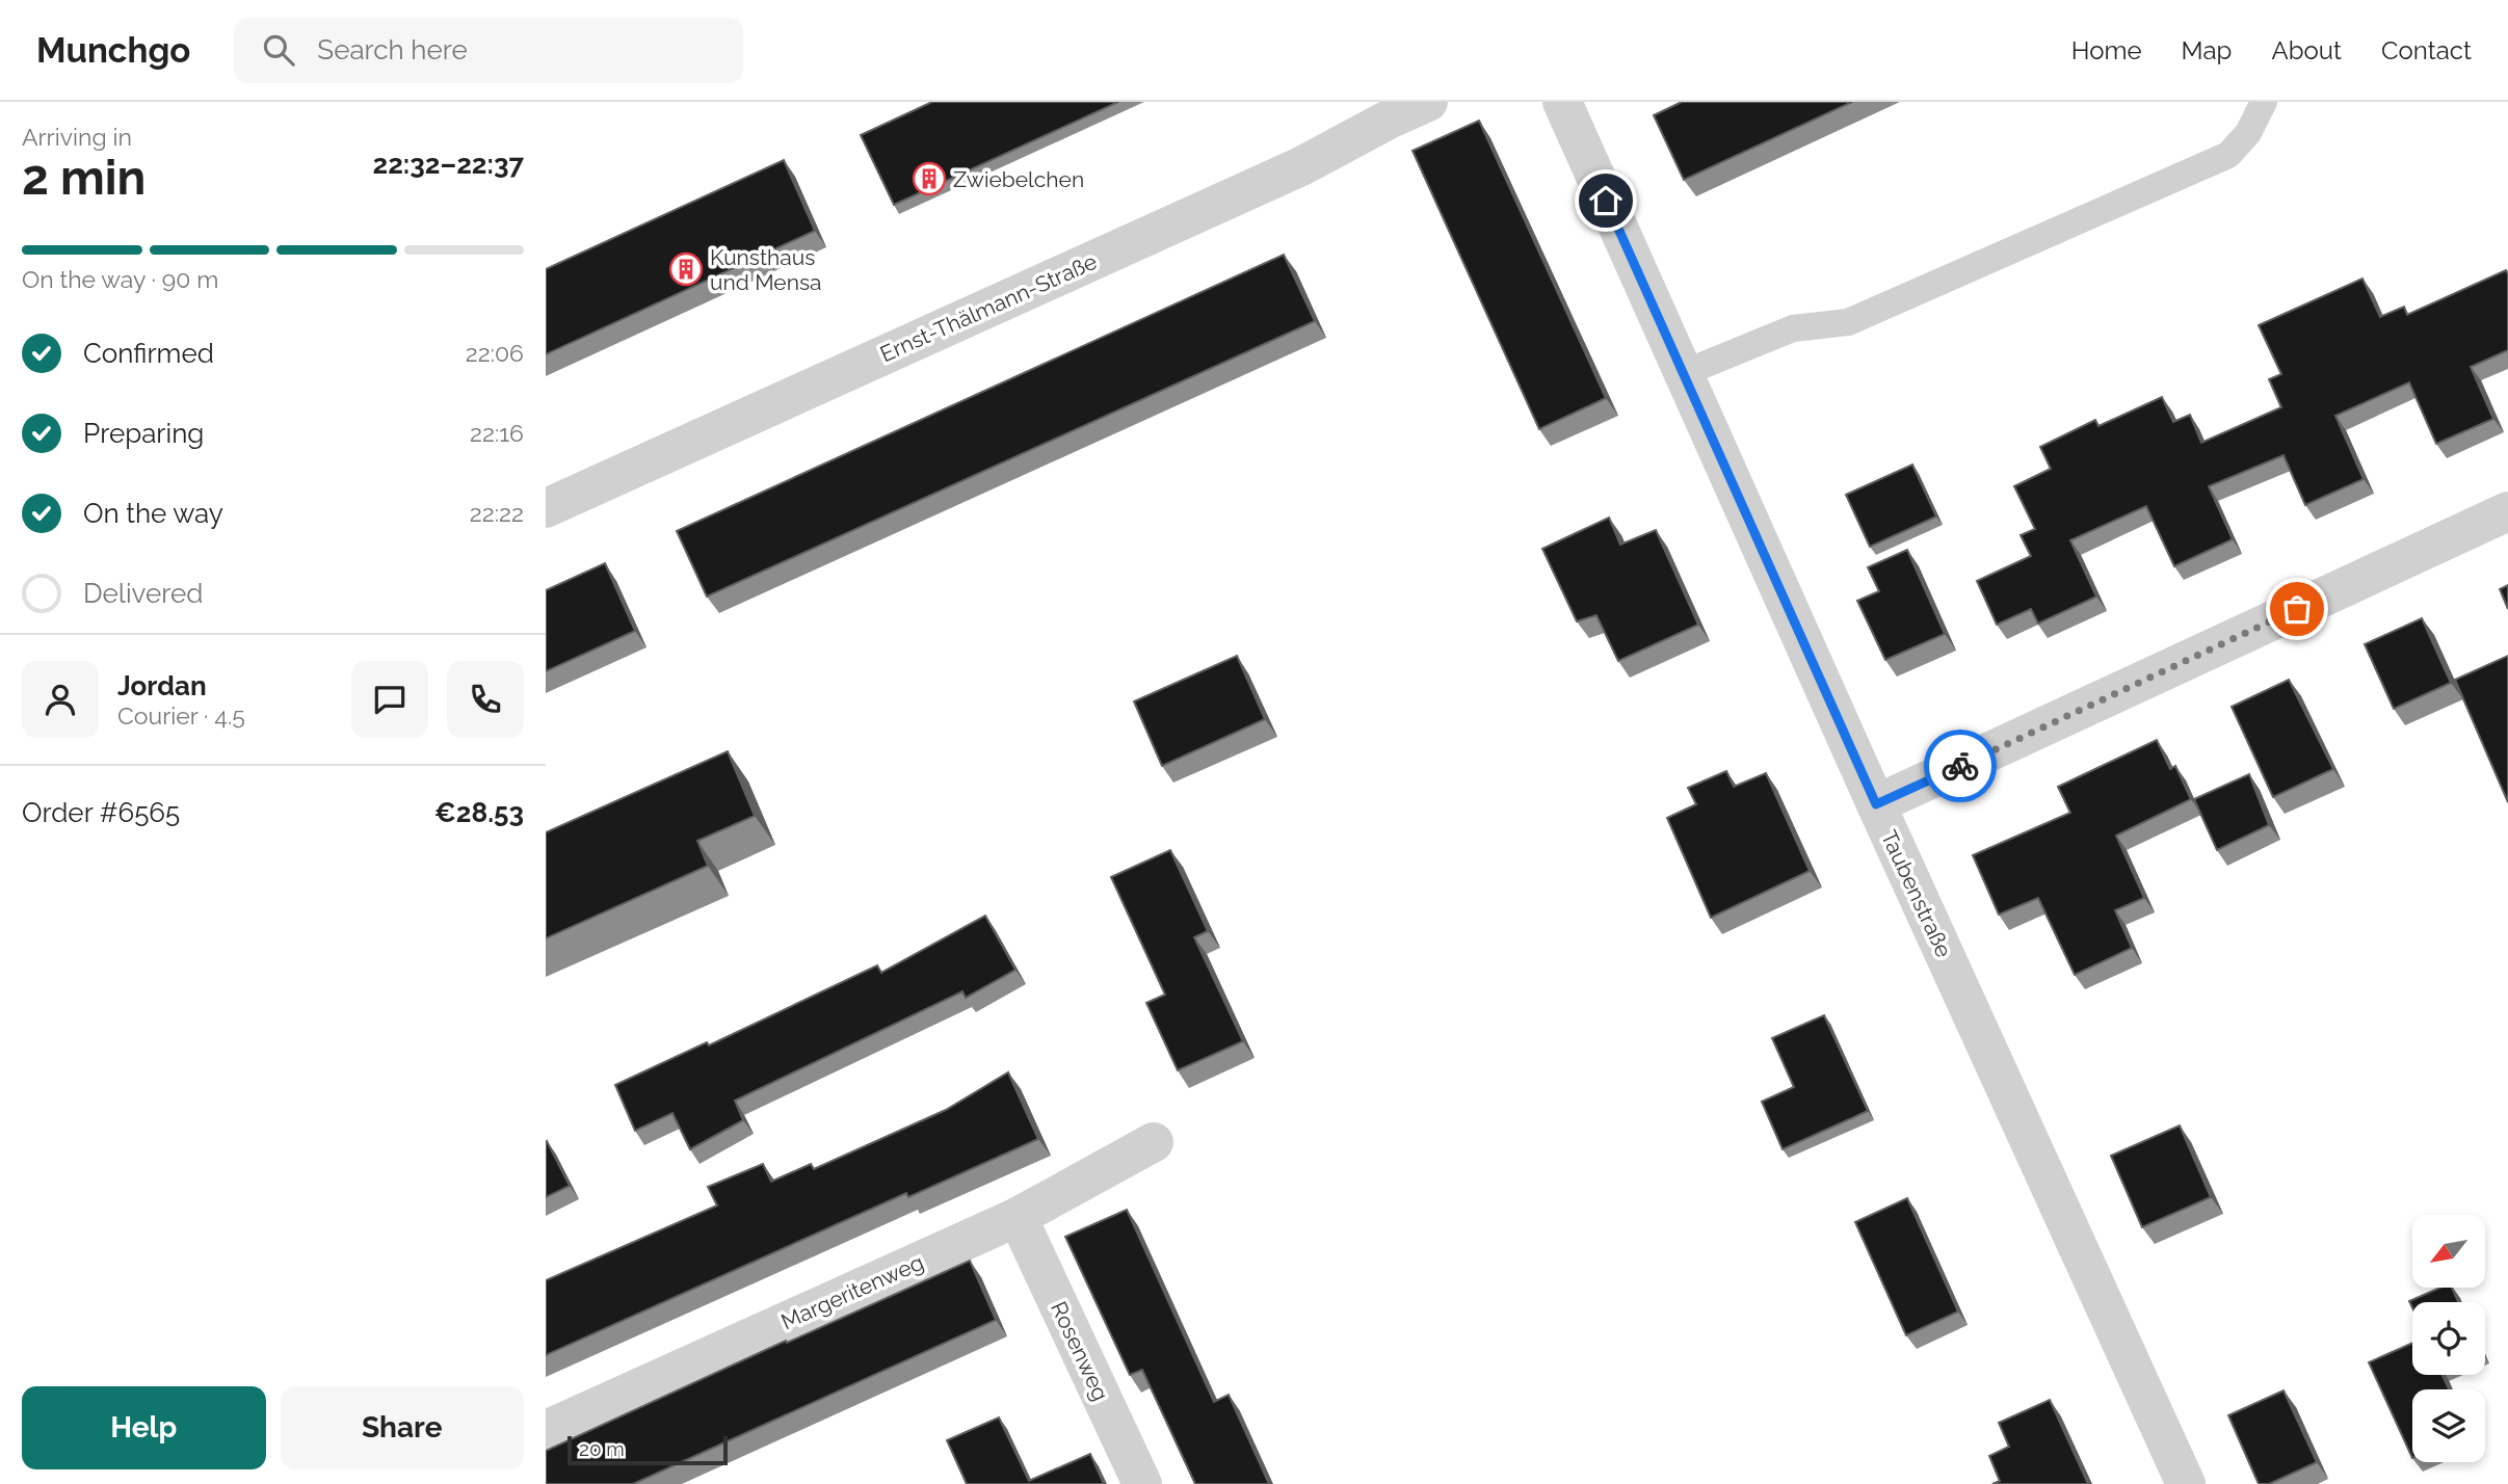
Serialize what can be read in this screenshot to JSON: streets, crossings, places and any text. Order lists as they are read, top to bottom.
{
  "streets": {
    "street": [
      "Ernst-Thälmann-Straße",
      "Taubenstraße",
      "Margeritenweg",
      "Rosenweg"
    ]
  },
  "crossings": [
    ["Margeritenweg", "Rosenweg"]
  ],
  "places": {
    "building": ["Zwiebelchen", "Kunsthaus und Mensa"]
  },
  "scale_bar": "20 m",
  "north": "bottom left",
  "page": {
    "header": "Munchgo",
    "search": "Search here",
    "nav": [
      "Home",
      "Map",
      "About",
      "Contact"
    ],
    "heading": ["2 min", "Arriving in", "22:32–22:37"],
    "panel": [
      "Jordan",
      "Courier · 4.5",
      "Order #6565",
      "€28.53"
    ],
    "bar": "On the way · 90 m",
    "list": [
      ["Confirmed", "22:06"],
      ["Preparing", "22:16"],
      ["On the way", "22:22"],
      "Delivered"
    ],
    "buttons": ["Help", "Share"],
    "scale": "20 m"
  }
}
